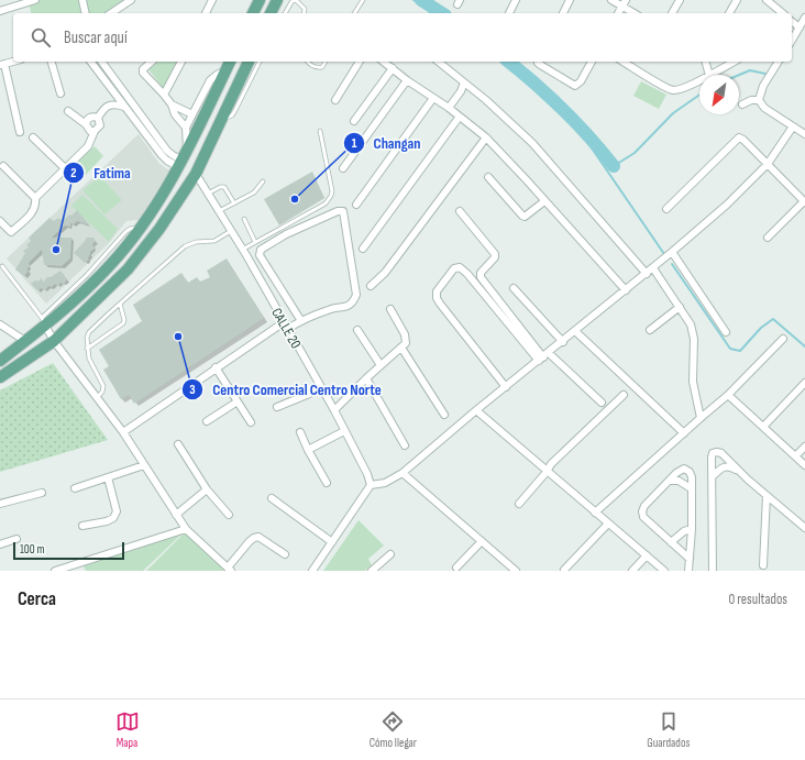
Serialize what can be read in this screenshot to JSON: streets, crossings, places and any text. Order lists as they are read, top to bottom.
{
  "streets": {
    "street": ["CALLE 20"]
  },
  "places": ["Changan", "Fatima", "Centro Comercial Centro Norte"],
  "scale_bar": "100 m",
  "north": "bottom left",
  "page": {
    "search": "Buscar aquí",
    "scale": "100 m",
    "heading": ["Cerca", "0 resultados"],
    "nav": ["Mapa", "Cómo llegar", "Guardados"]
  }
}
